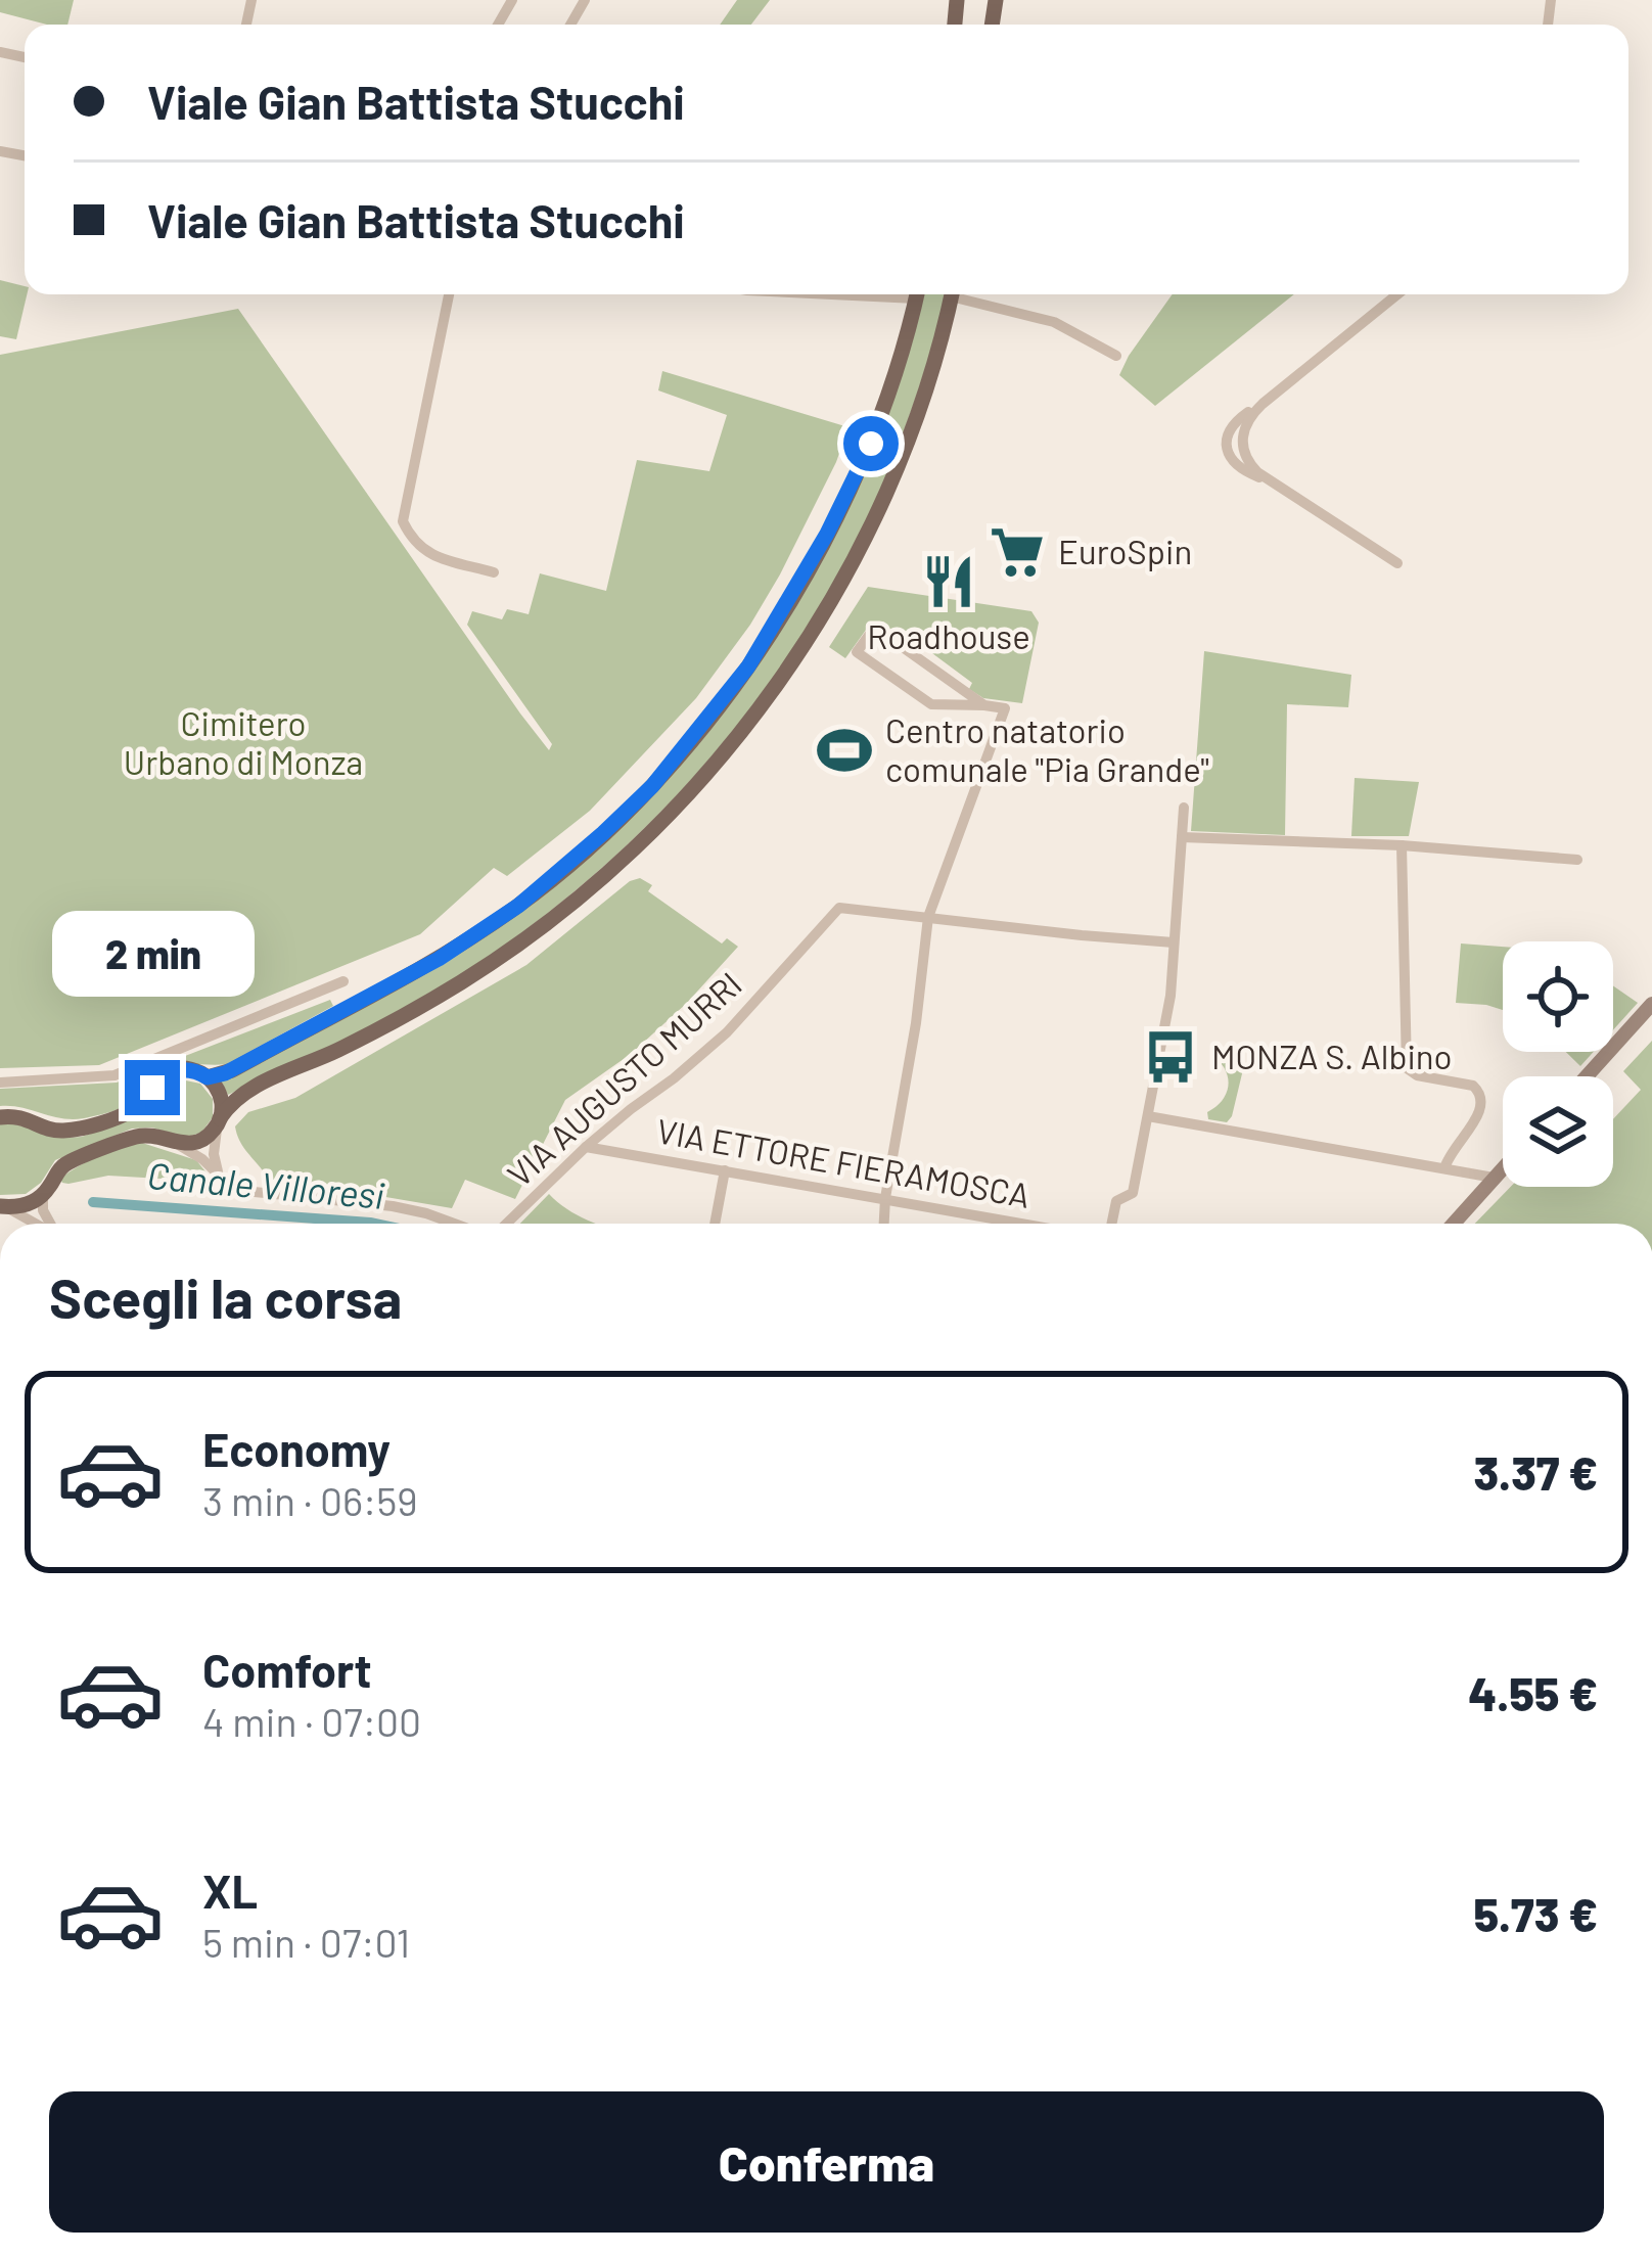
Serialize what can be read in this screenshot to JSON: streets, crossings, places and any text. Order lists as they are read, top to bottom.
{
  "streets": {
    "street": ["VIA AUGUSTO MURRI", "VIA ETTORE FIERAMOSCA"]
  },
  "crossings": [
    ["VIA AUGUSTO MURRI", "VIA ETTORE FIERAMOSCA"]
  ],
  "water": ["Canale Villoresi"],
  "parks": ["Cimitero Urbano di Monza"],
  "places": {
    "supermarket": ["EuroSpin"],
    "restaurant": ["Roadhouse"],
    "sports": ["Centro natatorio comunale \"Pia Grande\""],
    "bus stop": ["MONZA S. Albino"]
  },
  "page": {
    "banner": ["Viale Gian Battista Stucchi", "Viale Gian Battista Stucchi"],
    "bubble": "2 min",
    "heading": "Scegli la corsa",
    "list": [
      {
        "name": "Economy",
        "note": "3 min · 06:59",
        "value": "3.37 €"
      },
      {
        "name": "Comfort",
        "note": "4 min · 07:00",
        "value": "4.55 €"
      },
      {
        "name": "XL",
        "note": "5 min · 07:01",
        "value": "5.73 €"
      }
    ],
    "buttons": "Conferma"
  }
}
